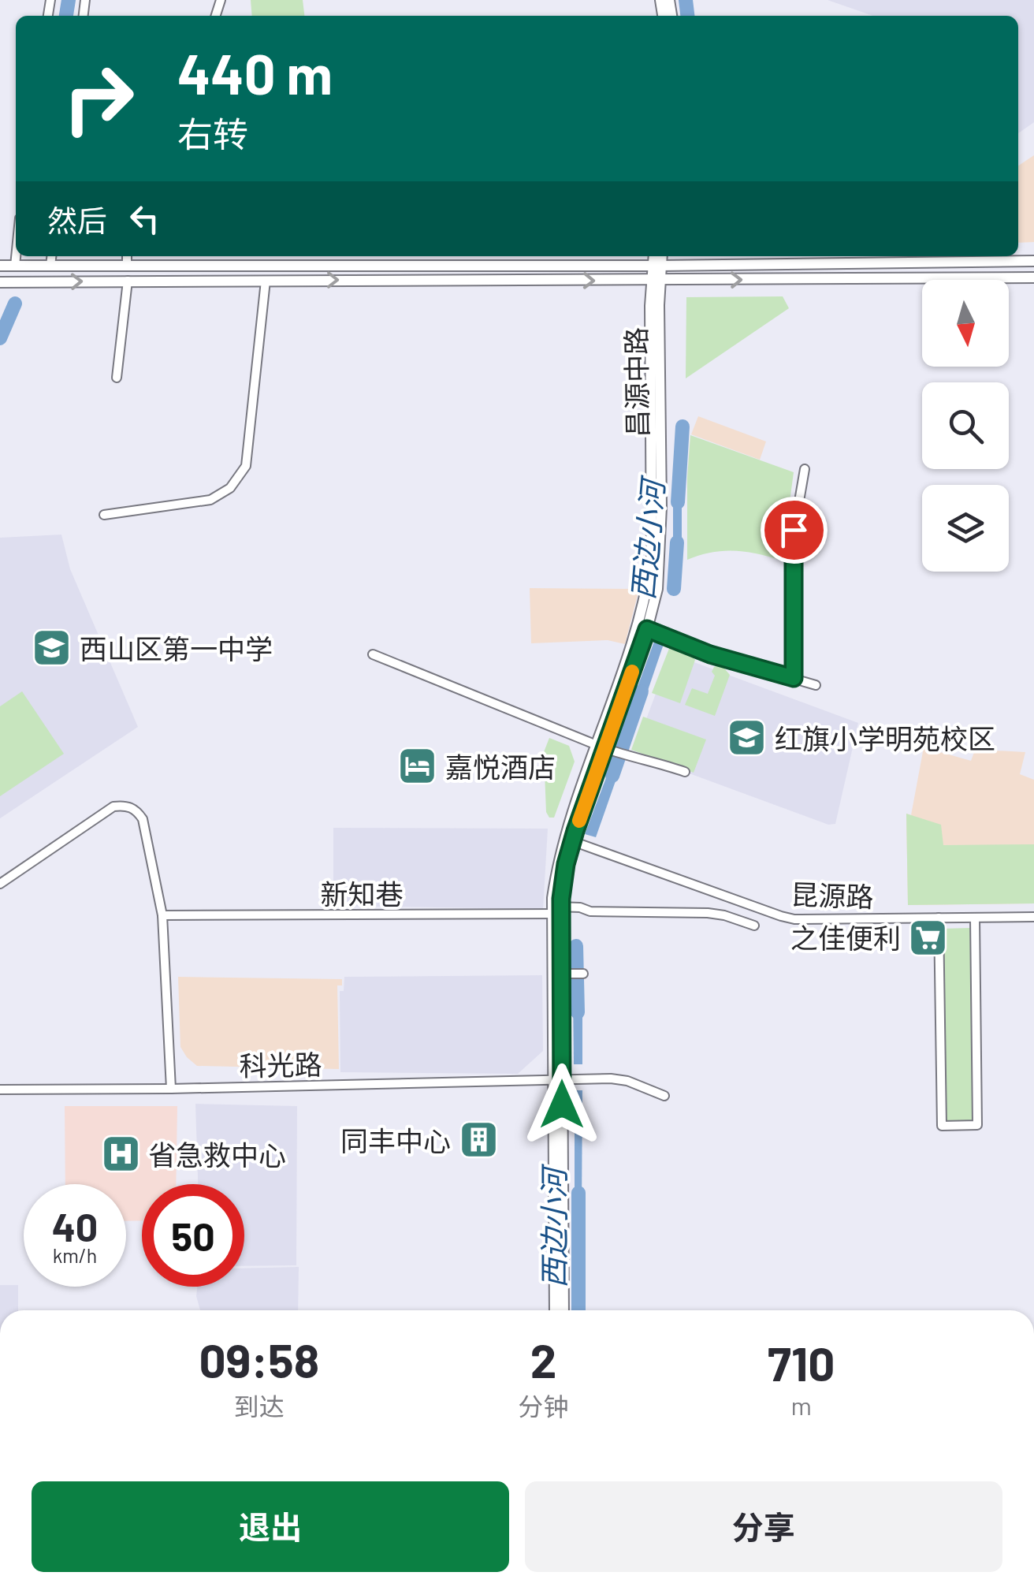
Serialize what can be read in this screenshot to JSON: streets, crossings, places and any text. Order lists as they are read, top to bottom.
{
  "streets": {
    "main road": ["昌源中路"],
    "street": ["新知巷", "昆源路", "科光路"]
  },
  "crossings": [
    ["昌源中路", "新知巷"],
    ["昌源中路", "昆源路"],
    ["昌源中路", "科光路"]
  ],
  "water": ["西边小河"],
  "places": {
    "school or university": ["西山区第一中学", "红旗小学明苑校区"],
    "hotel": ["嘉悦酒店"],
    "supermarket": ["之佳便利"],
    "building": ["同丰中心"],
    "hospital": ["省急救中心"]
  },
  "north": "bottom",
  "page": {
    "turn": ["440 m", "右转"],
    "then": "然后",
    "speed": "40 km/h",
    "limit": "50",
    "eta": [
      "09:58",
      "到达",
      "2",
      "分钟",
      "710",
      "m"
    ],
    "buttons": ["退出", "分享"]
  }
}
